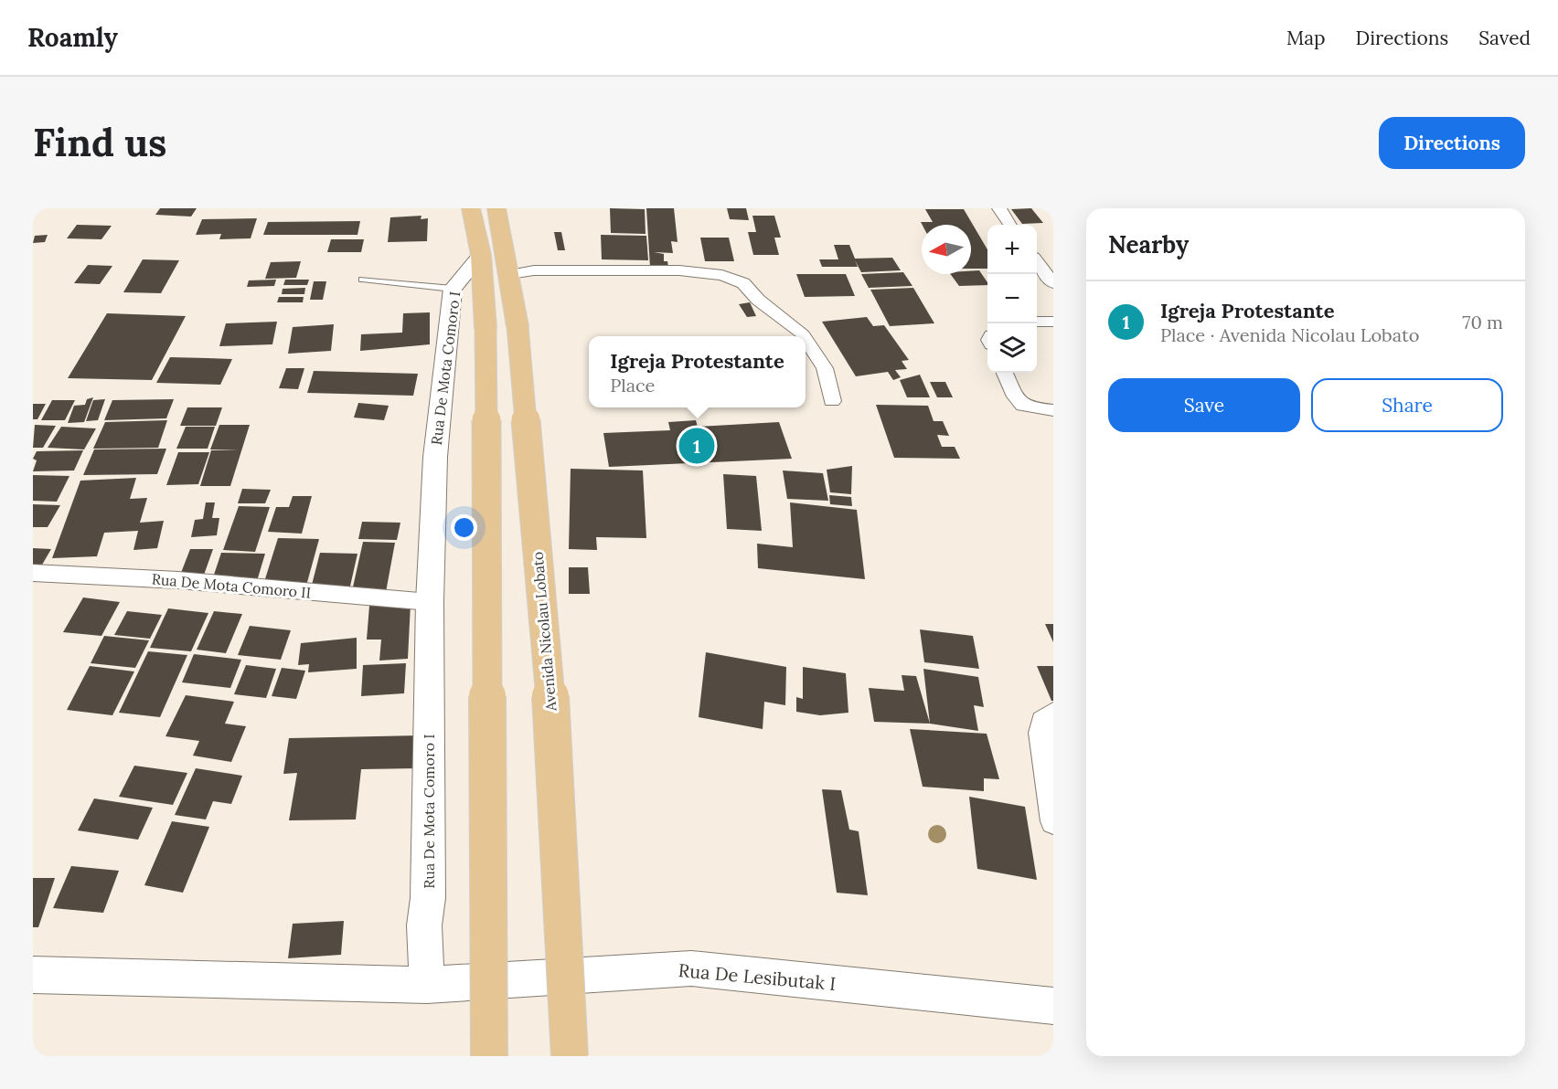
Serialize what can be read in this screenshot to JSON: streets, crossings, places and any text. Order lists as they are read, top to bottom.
{
  "streets": {
    "main road": ["Avenida Nicolau Lobato"],
    "street": ["Rua De Mota Comoro I", "Rua De Mota Comoro II", "Rua De Lesibutak I"]
  },
  "crossings": [
    ["Rua De Mota Comoro I", "Rua De Mota Comoro II"],
    ["Rua De Mota Comoro I", "Rua De Lesibutak I"]
  ],
  "north": "left",
  "page": {
    "header": "Roamly",
    "nav": ["Map", "Directions", "Saved"],
    "buttons": [
      "Directions",
      ["Save", "Share"]
    ],
    "title": "Find us",
    "heading": "Nearby",
    "map_buttons": ["+", "−"],
    "list": [
      {
        "mark": "1",
        "name": "Igreja Protestante",
        "note": "Place · Avenida Nicolau Lobato",
        "value": "70 m"
      }
    ],
    "popup": ["Igreja Protestante", "Place"],
    "pins": "1"
  }
}
